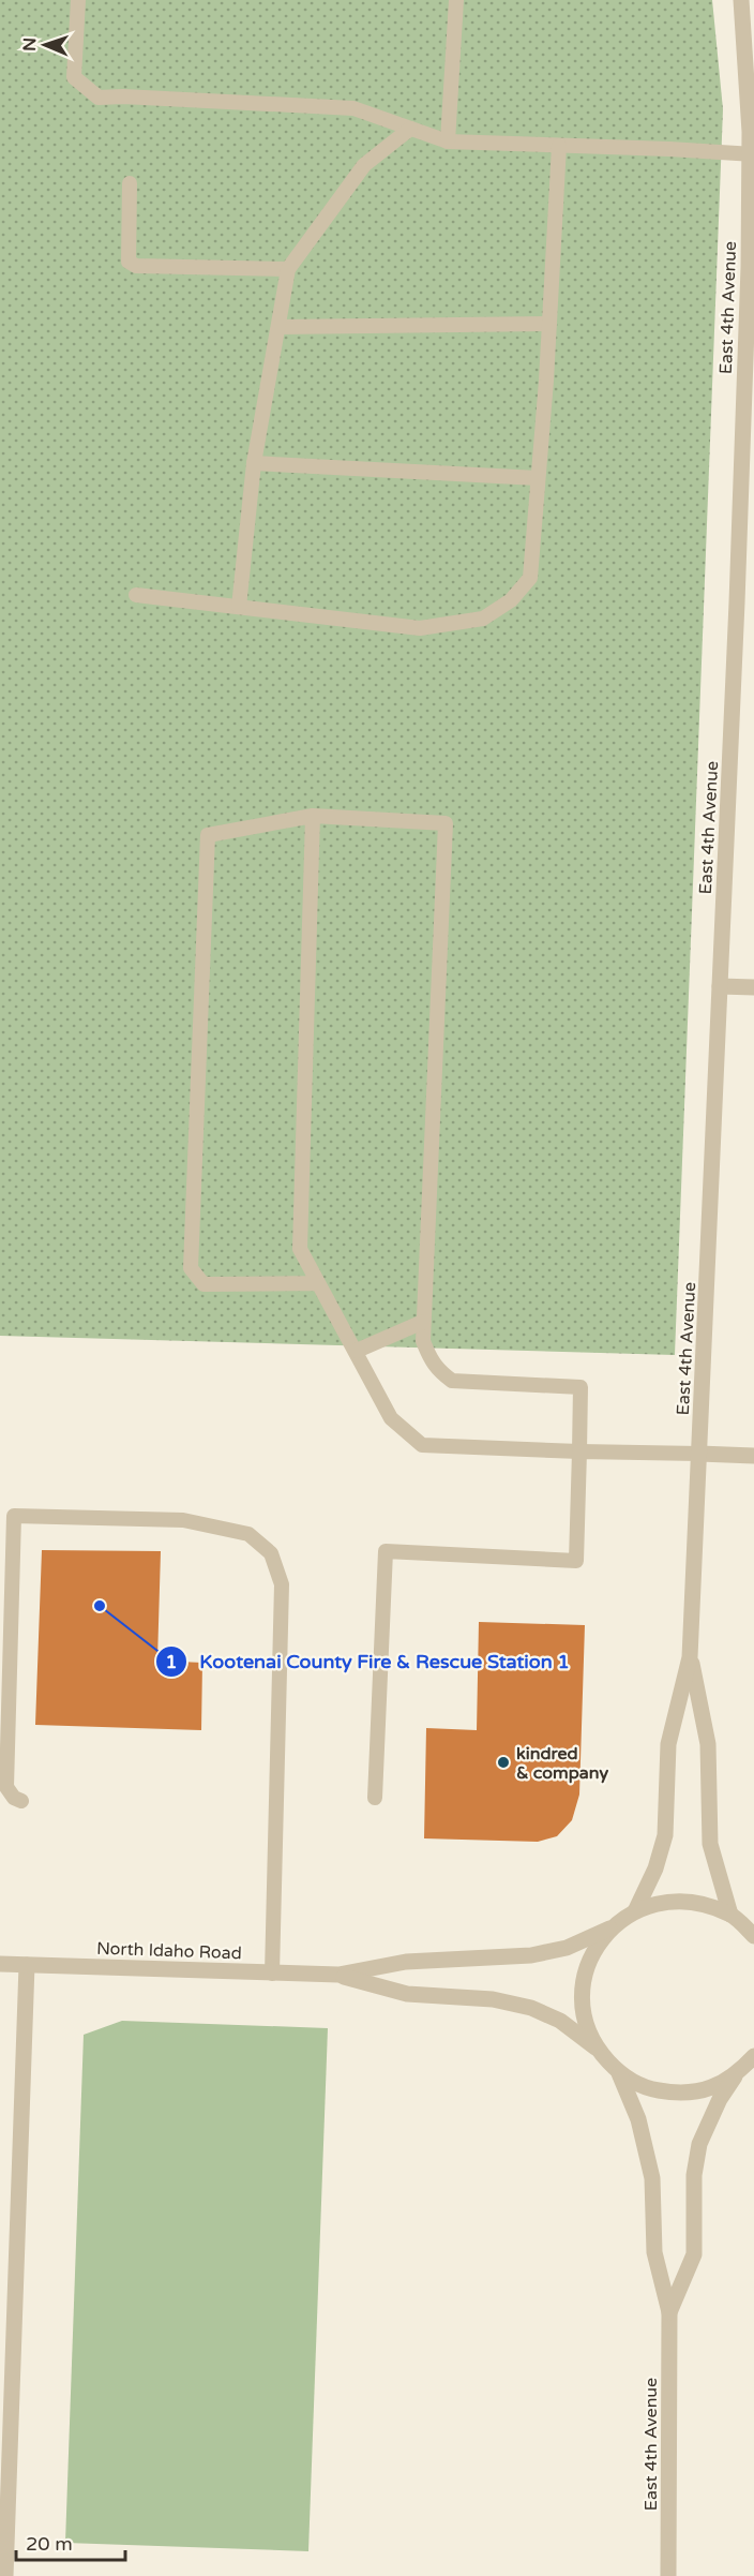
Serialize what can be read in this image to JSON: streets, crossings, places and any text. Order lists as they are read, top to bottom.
{
  "streets": {
    "street": ["East 4th Avenue", "North Idaho Road"]
  },
  "places": ["Kootenai County Fire & Rescue Station 1", "kindred & company"],
  "scale_bar": "20 m",
  "north": "left"
}
